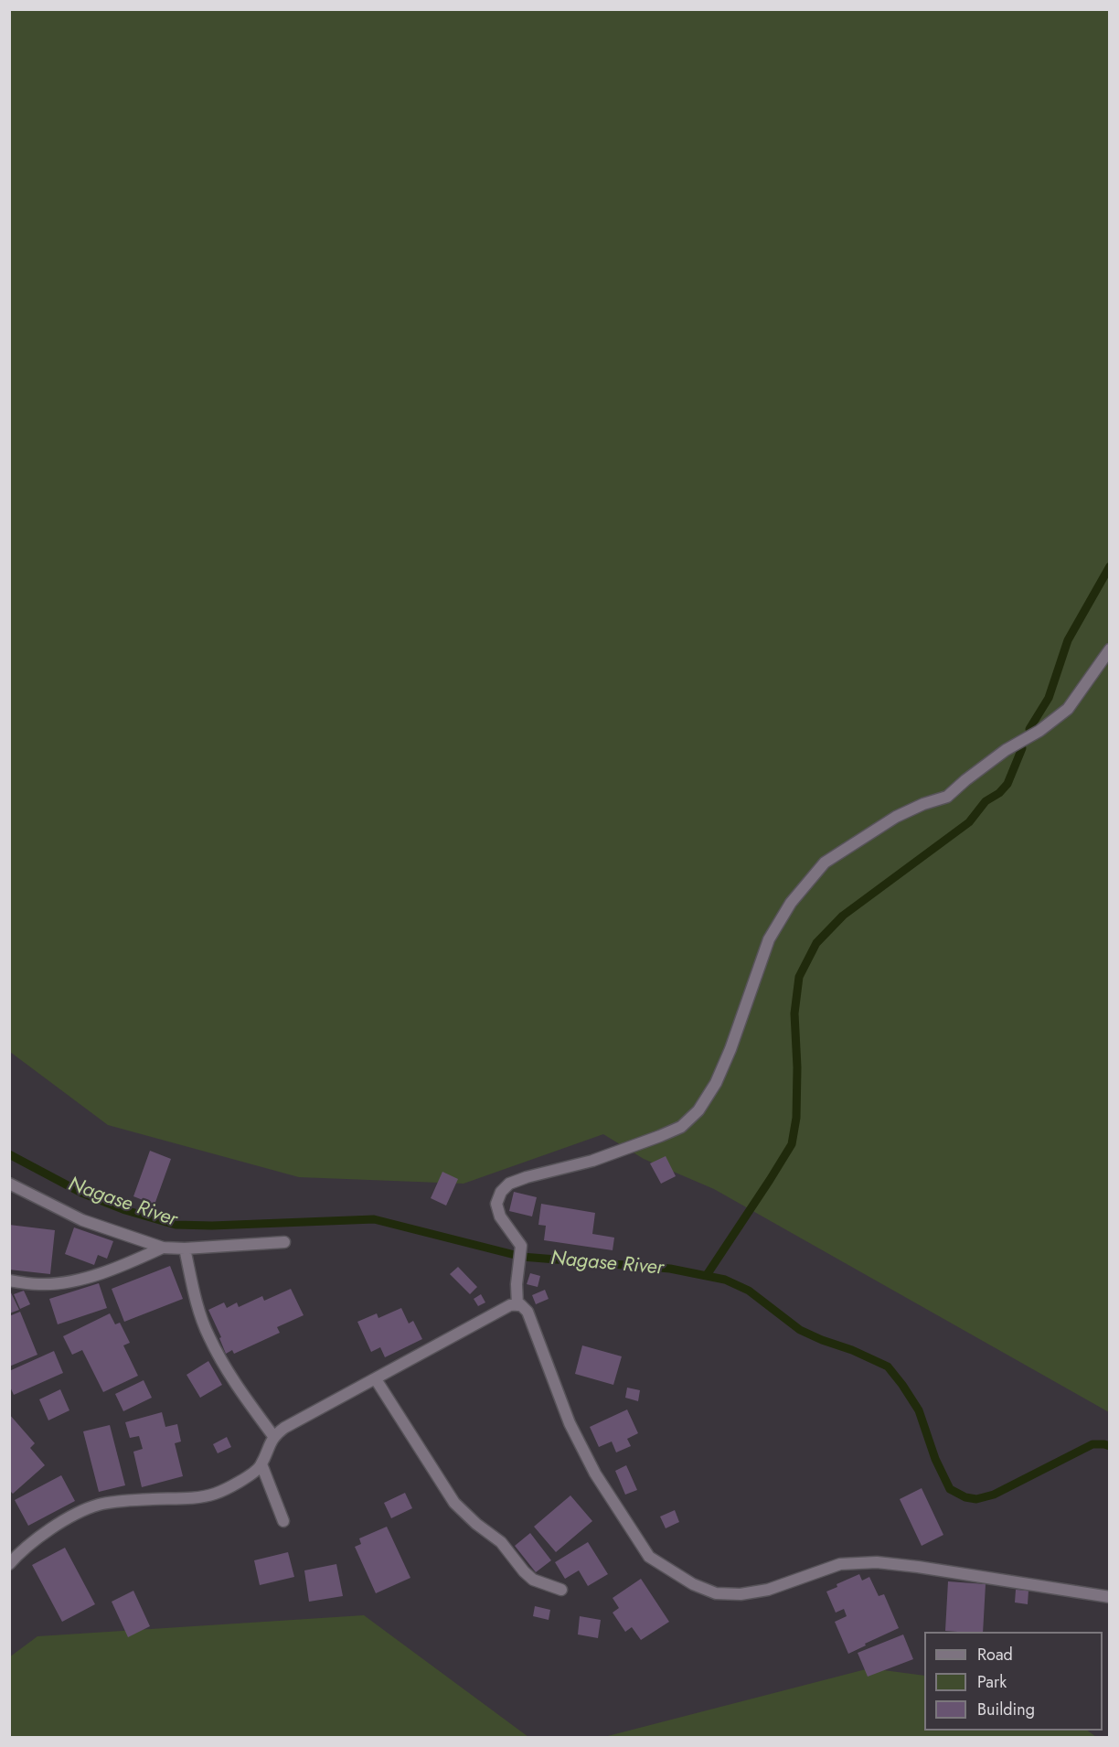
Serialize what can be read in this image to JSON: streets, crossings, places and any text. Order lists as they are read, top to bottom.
{
  "water": ["Nagase River"],
  "legend": ["Road", "Park", "Building"]
}
